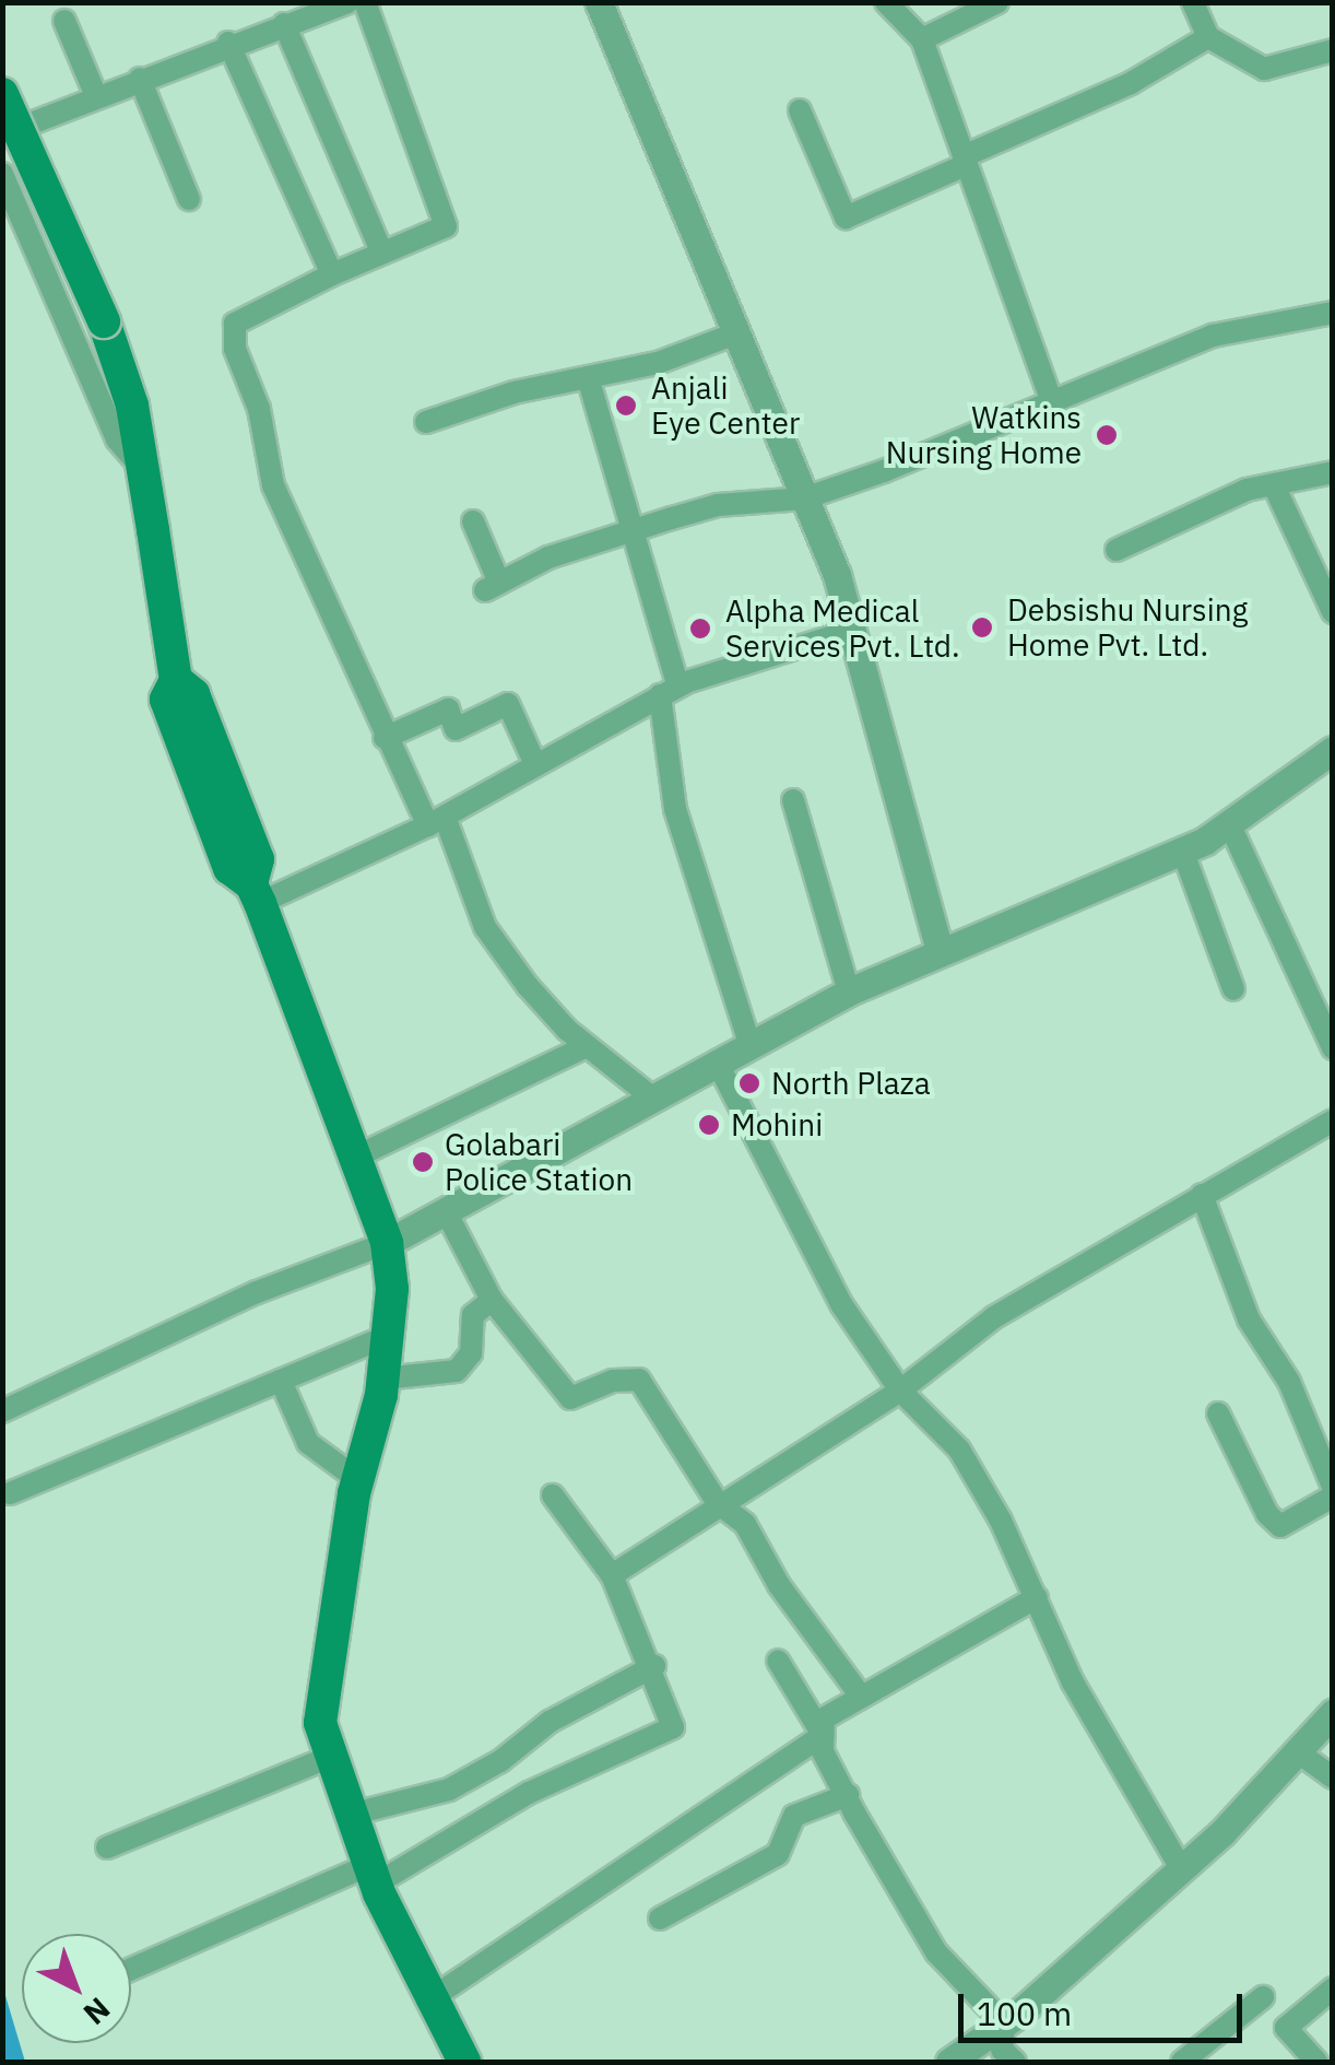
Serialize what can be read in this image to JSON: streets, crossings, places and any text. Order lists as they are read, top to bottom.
{
  "places": [
    "Anjali Eye Center",
    "Watkins Nursing Home",
    "Debsishu Nursing Home Pvt. Ltd.",
    "Alpha Medical Services Pvt. Ltd.",
    "North Plaza",
    "Mohini",
    "Golabari Police Station"
  ],
  "scale_bar": "100 m",
  "north": "bottom right"
}
